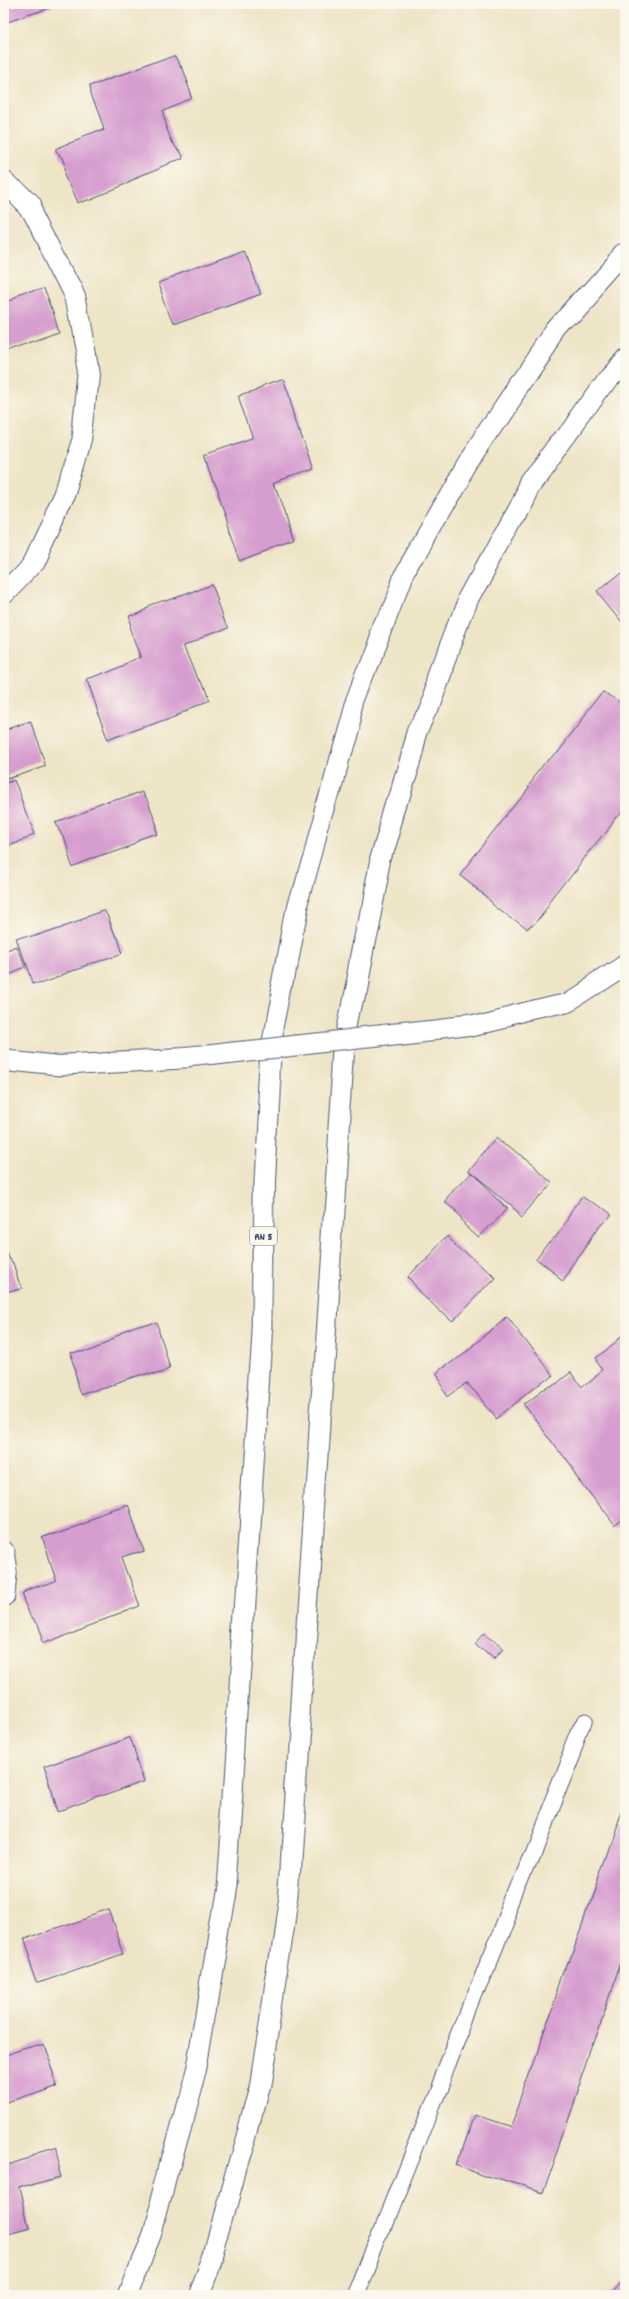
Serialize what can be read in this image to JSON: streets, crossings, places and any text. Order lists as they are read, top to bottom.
{
  "streets": {
    "main road": ["RN 5"]
  }
}
